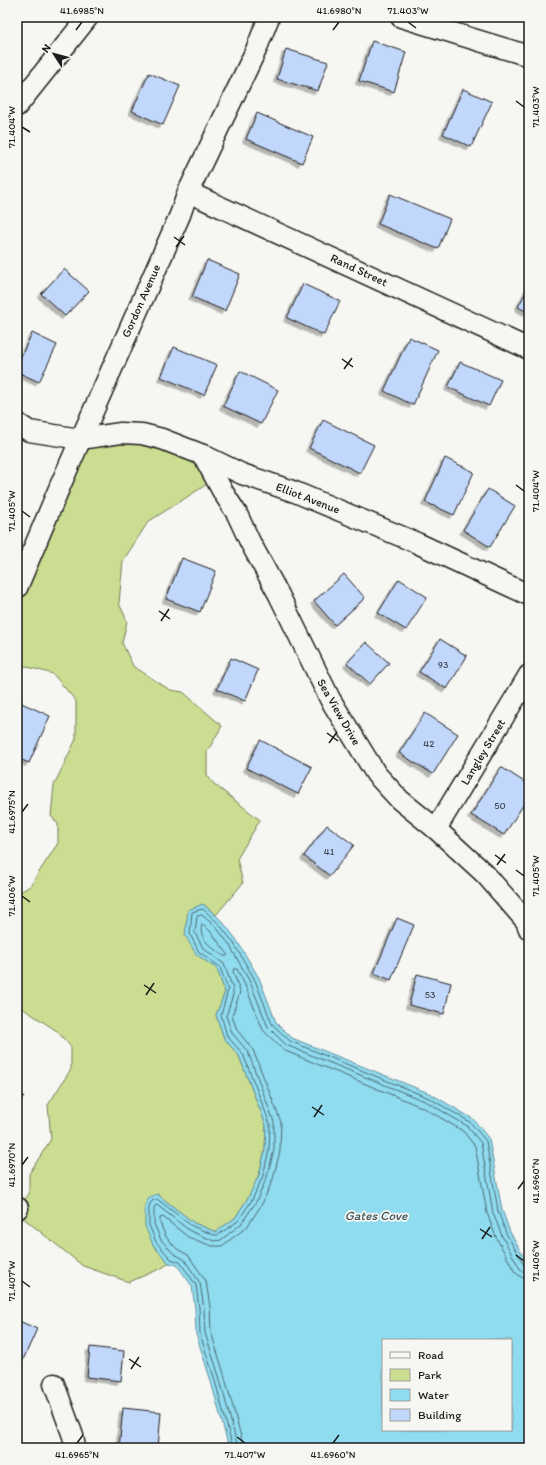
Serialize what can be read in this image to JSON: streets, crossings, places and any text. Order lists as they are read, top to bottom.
{
  "streets": {
    "street": [
      "Rand Street",
      "Gordon Avenue",
      "Elliot Avenue",
      "Sea View Drive",
      "Langley Street"
    ]
  },
  "crossings": [
    ["Rand Street", "Gordon Avenue"],
    ["Gordon Avenue", "Elliot Avenue"],
    ["Elliot Avenue", "Sea View Drive"],
    ["Sea View Drive", "Langley Street"]
  ],
  "water": ["Gates Cove"],
  "house_numbers": [
    "93",
    "42",
    "50",
    "41",
    "53"
  ],
  "legend": [
    "Road",
    "Park",
    "Water",
    "Building"
  ],
  "north": "top left",
  "coordinates": [
    "41.6985°N",
    "41.6980°N",
    "71.403°W",
    "71.404°W",
    "71.405°W",
    "41.6975°N",
    "71.406°W",
    "41.6970°N",
    "41.6960°N",
    "71.407°W",
    "41.6965°N"
  ]
}
